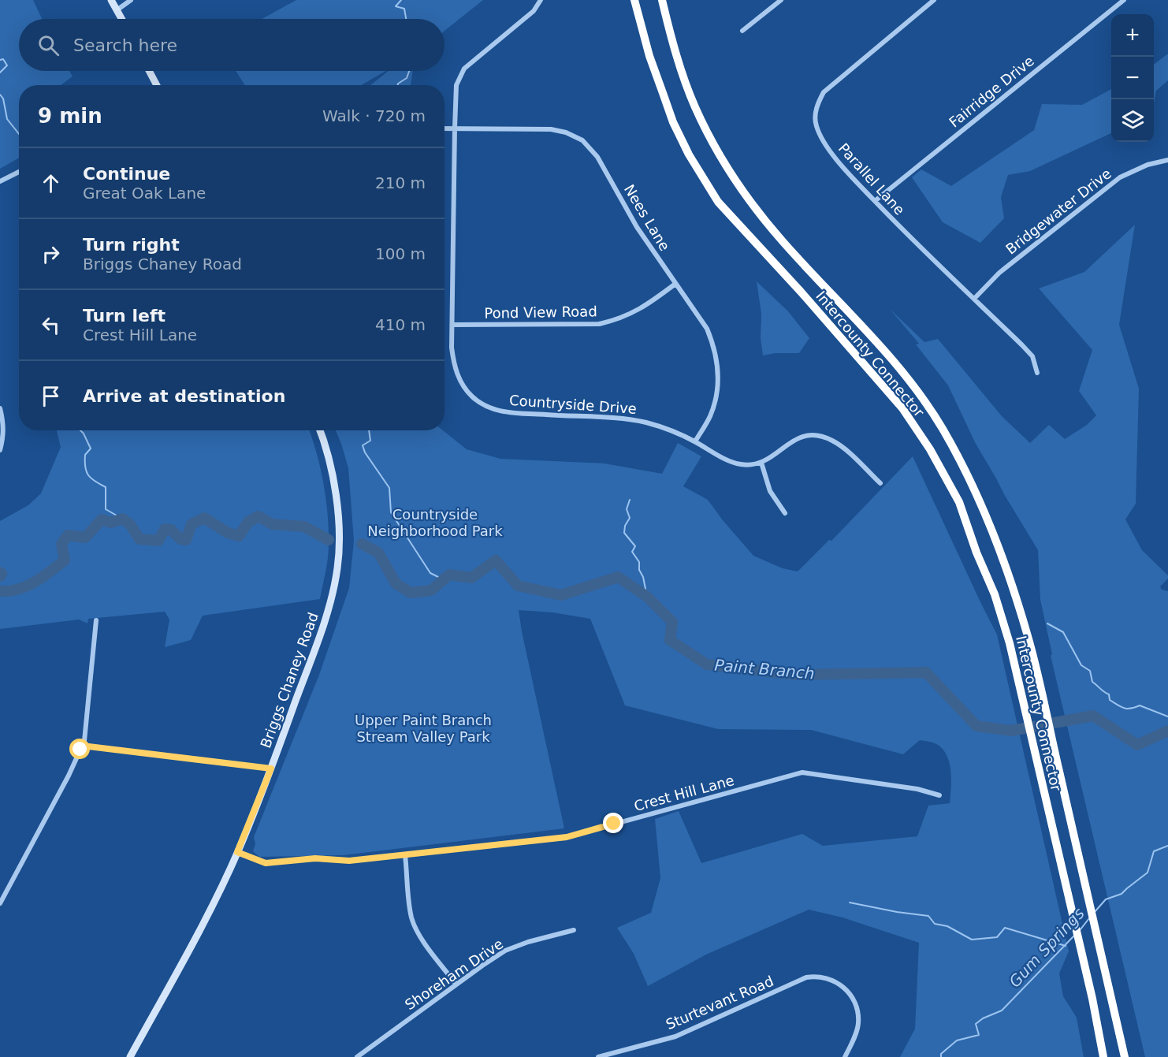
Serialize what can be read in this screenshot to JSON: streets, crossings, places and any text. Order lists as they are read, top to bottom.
{
  "streets": {
    "highway": ["Intercounty Connector"],
    "main road": ["Briggs Chaney Road"],
    "street": [
      "Fairridge Drive",
      "Parallel Lane",
      "Bridgewater Drive",
      "Nees Lane",
      "Pond View Road",
      "Countryside Drive",
      "Crest Hill Lane",
      "Shoreham Drive",
      "Sturtevant Road"
    ]
  },
  "crossings": [
    ["Fairridge Drive", "Parallel Lane"],
    ["Parallel Lane", "Bridgewater Drive"],
    ["Nees Lane", "Pond View Road"],
    ["Nees Lane", "Countryside Drive"],
    ["Pond View Road", "Countryside Drive"],
    ["Briggs Chaney Road", "Crest Hill Lane"]
  ],
  "water": ["Paint Branch", "Gum Springs"],
  "parks": ["Countryside Neighborhood Park", "Upper Paint Branch Stream Valley Park"],
  "page": {
    "map_buttons": ["+", "−"],
    "search": "Search here",
    "heading": ["9 min", "Walk · 720 m"],
    "list": [
      ["Continue", "Great Oak Lane", "210 m"],
      ["Turn right", "Briggs Chaney Road", "100 m"],
      ["Turn left", "Crest Hill Lane", "410 m"],
      "Arrive at destination"
    ]
  }
}
